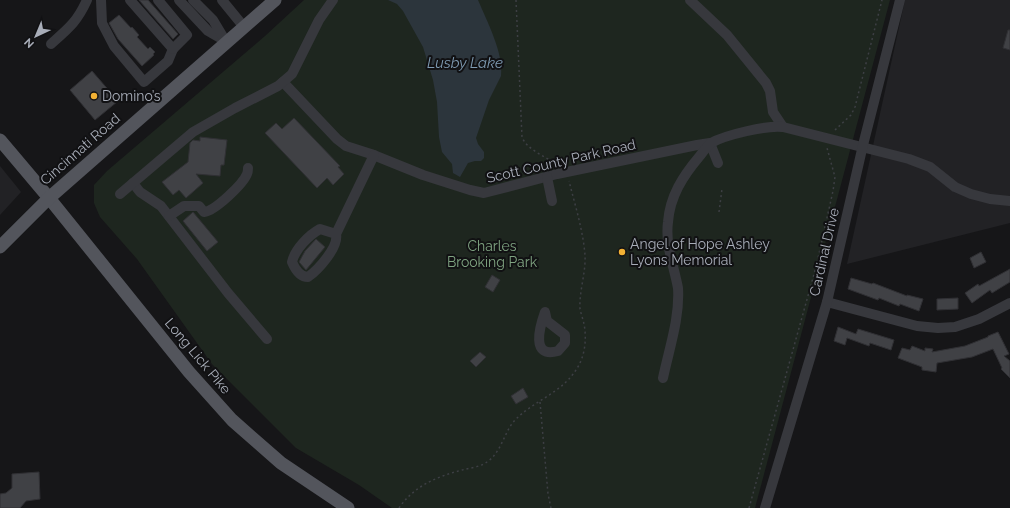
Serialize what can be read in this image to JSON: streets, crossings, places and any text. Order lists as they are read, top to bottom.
{
  "streets": {
    "main road": ["Cincinnati Road", "Long Lick Pike"],
    "street": ["Scott County Park Road", "Cardinal Drive"]
  },
  "crossings": [
    ["Cincinnati Road", "Long Lick Pike"]
  ],
  "water": ["Lusby Lake"],
  "parks": ["Charles Brooking Park"],
  "places": ["Domino’s", "Angel of Hope Ashley Lyons Memorial"],
  "north": "bottom left"
}
